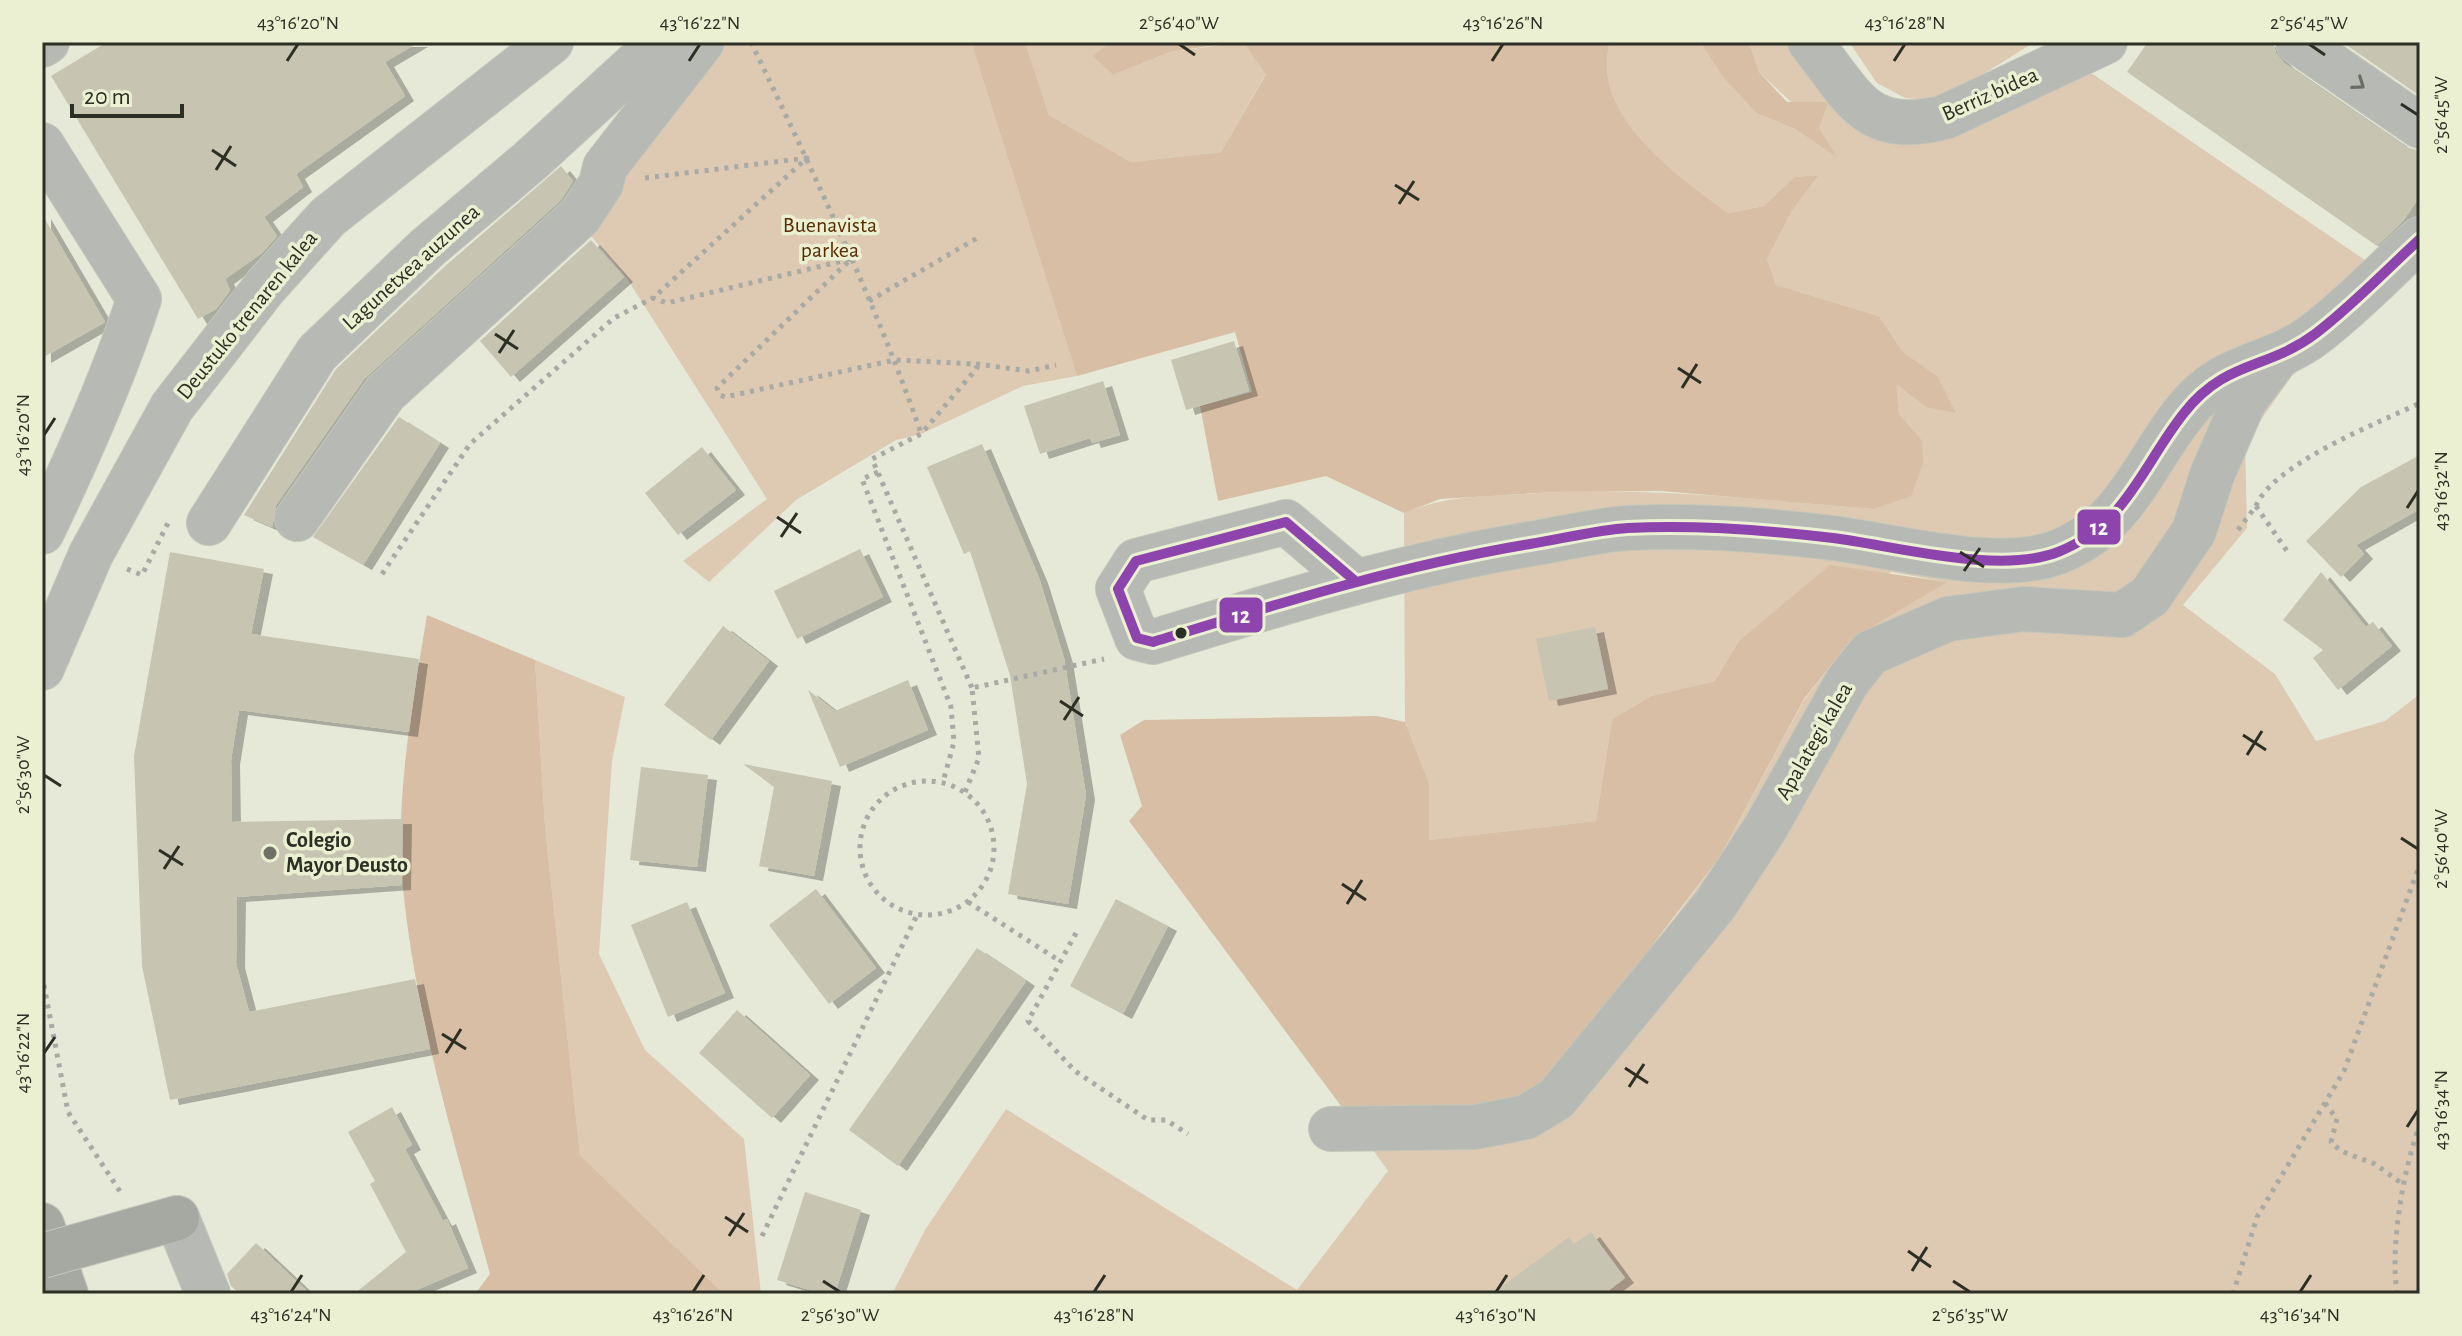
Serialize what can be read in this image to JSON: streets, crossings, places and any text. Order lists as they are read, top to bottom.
{
  "streets": {
    "street": [
      "Berriz bidea",
      "Lagunetxea auzunea",
      "Deustuko trenaren kalea",
      "Apalategi kalea"
    ]
  },
  "parks": ["Buenavista parkea"],
  "places": ["Colegio Mayor Deusto"],
  "lines": ["transit line 12"],
  "scale_bar": "20 m",
  "coordinates": [
    "43°16'20\"N",
    "43°16'22\"N",
    "2°56'40\"W",
    "43°16'26\"N",
    "43°16'28\"N",
    "2°56'45\"W",
    "43°16'32\"N",
    "2°56'30\"W",
    "43°16'34\"N",
    "43°16'24\"N",
    "43°16'30\"N",
    "2°56'35\"W"
  ]
}
